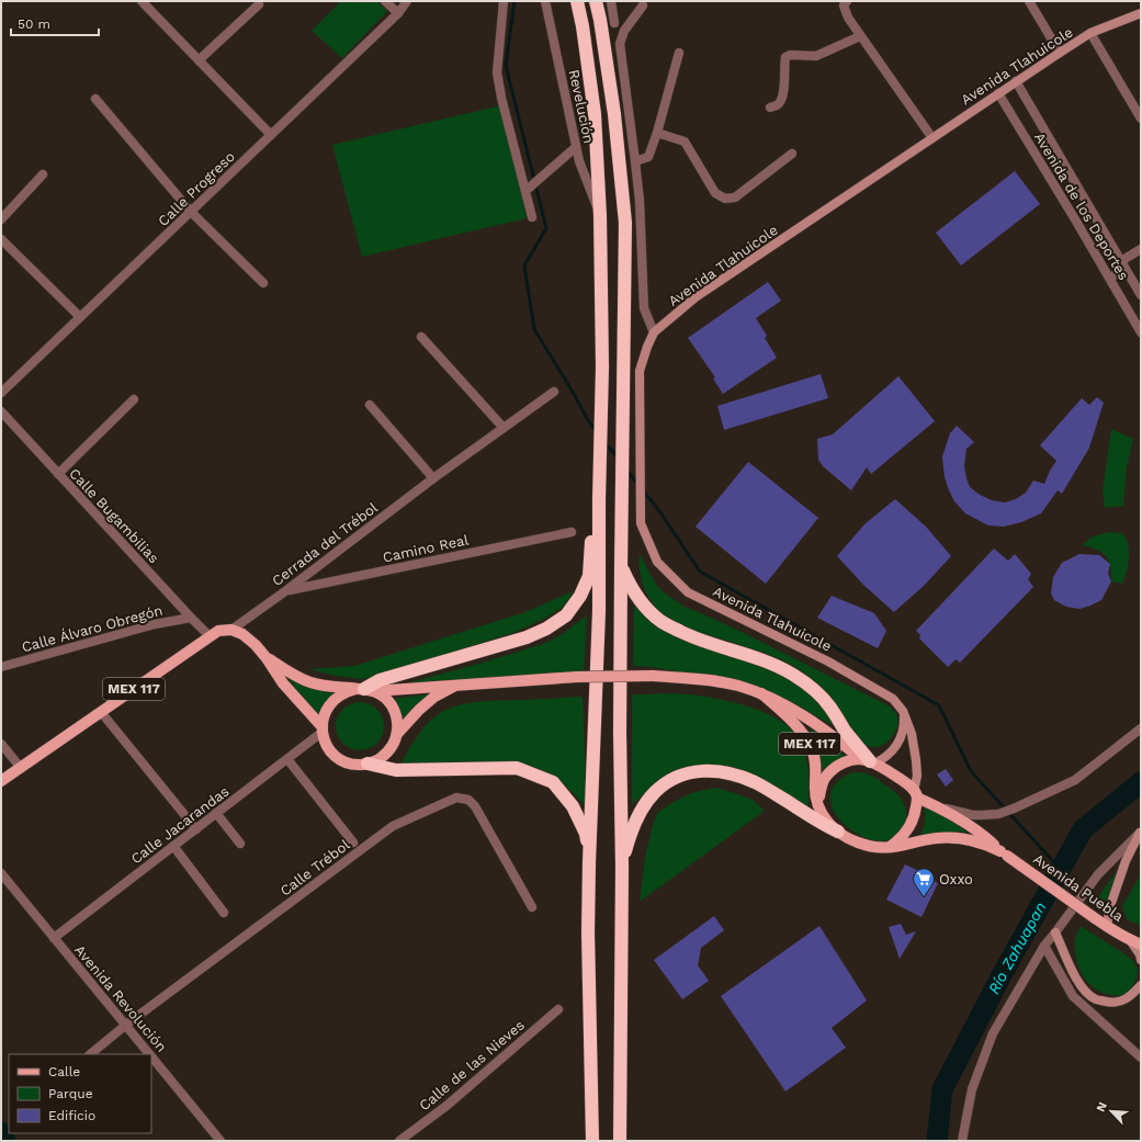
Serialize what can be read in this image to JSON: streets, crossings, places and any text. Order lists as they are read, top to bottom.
{
  "streets": {
    "main road": ["Avenida Tlahuicole", "MEX 117", "Avenida Puebla"],
    "street": [
      "Revelución",
      "Calle Progreso",
      "Avenida de los Deportes",
      "Calle Bugambilias",
      "Cerrada del Trébol",
      "Camino Real",
      "Calle Álvaro Obregón",
      "Calle Jacarandas",
      "Calle Trébol",
      "Avenida Revolución",
      "Calle de las Nieves"
    ]
  },
  "crossings": [
    ["Avenida Tlahuicole", "Avenida de los Deportes"],
    ["Avenida Tlahuicole", "MEX 117"],
    ["Calle Bugambilias", "Calle Álvaro Obregón"],
    ["Calle Bugambilias", "MEX 117"],
    ["Cerrada del Trébol", "Camino Real"],
    ["Cerrada del Trébol", "MEX 117"],
    ["MEX 117", "Calle Jacarandas"],
    ["MEX 117", "Avenida Puebla"],
    ["Calle Jacarandas", "Avenida Revolución"],
    ["Calle Trébol", "Avenida Revolución"]
  ],
  "water": ["Río Zahuapan"],
  "places": {
    "supermarket": ["Oxxo"]
  },
  "legend": ["Calle", "Parque", "Edificio"],
  "scale_bar": "50 m",
  "north": "top left"
}
